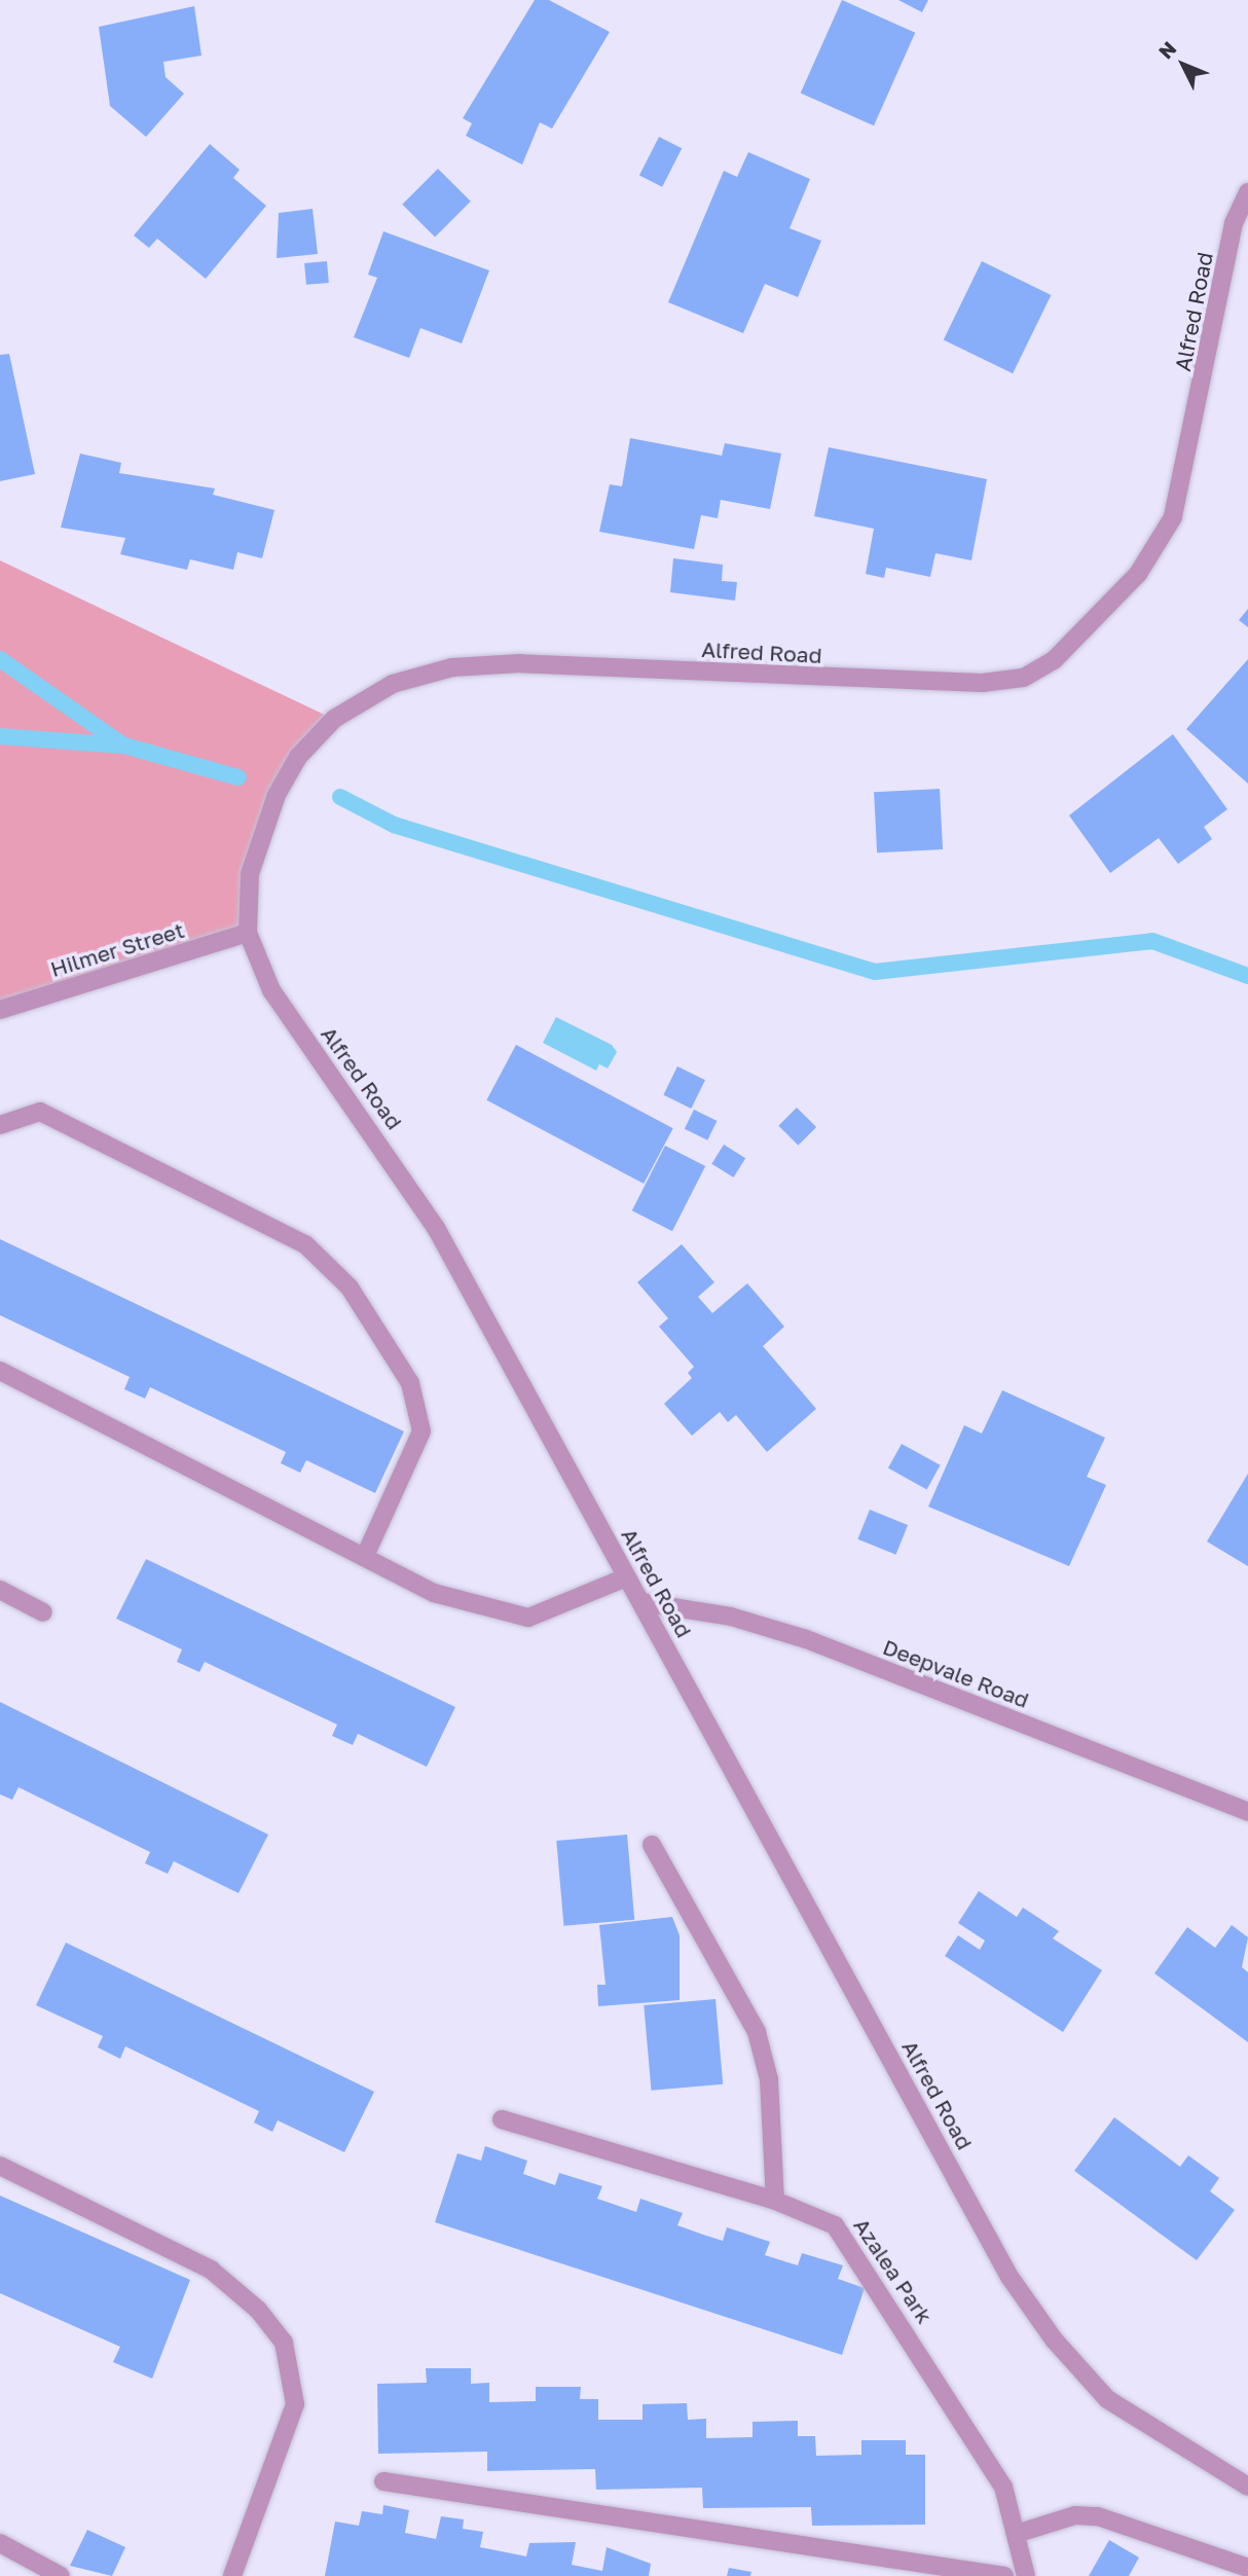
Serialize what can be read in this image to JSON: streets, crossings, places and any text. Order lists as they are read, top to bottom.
{
  "streets": {
    "street": [
      "Alfred Road",
      "Hilmer Street",
      "Deepvale Road",
      "Azalea Park"
    ]
  },
  "crossings": [
    ["Alfred Road", "Hilmer Street"],
    ["Alfred Road", "Deepvale Road"]
  ],
  "north": "top left"
}
